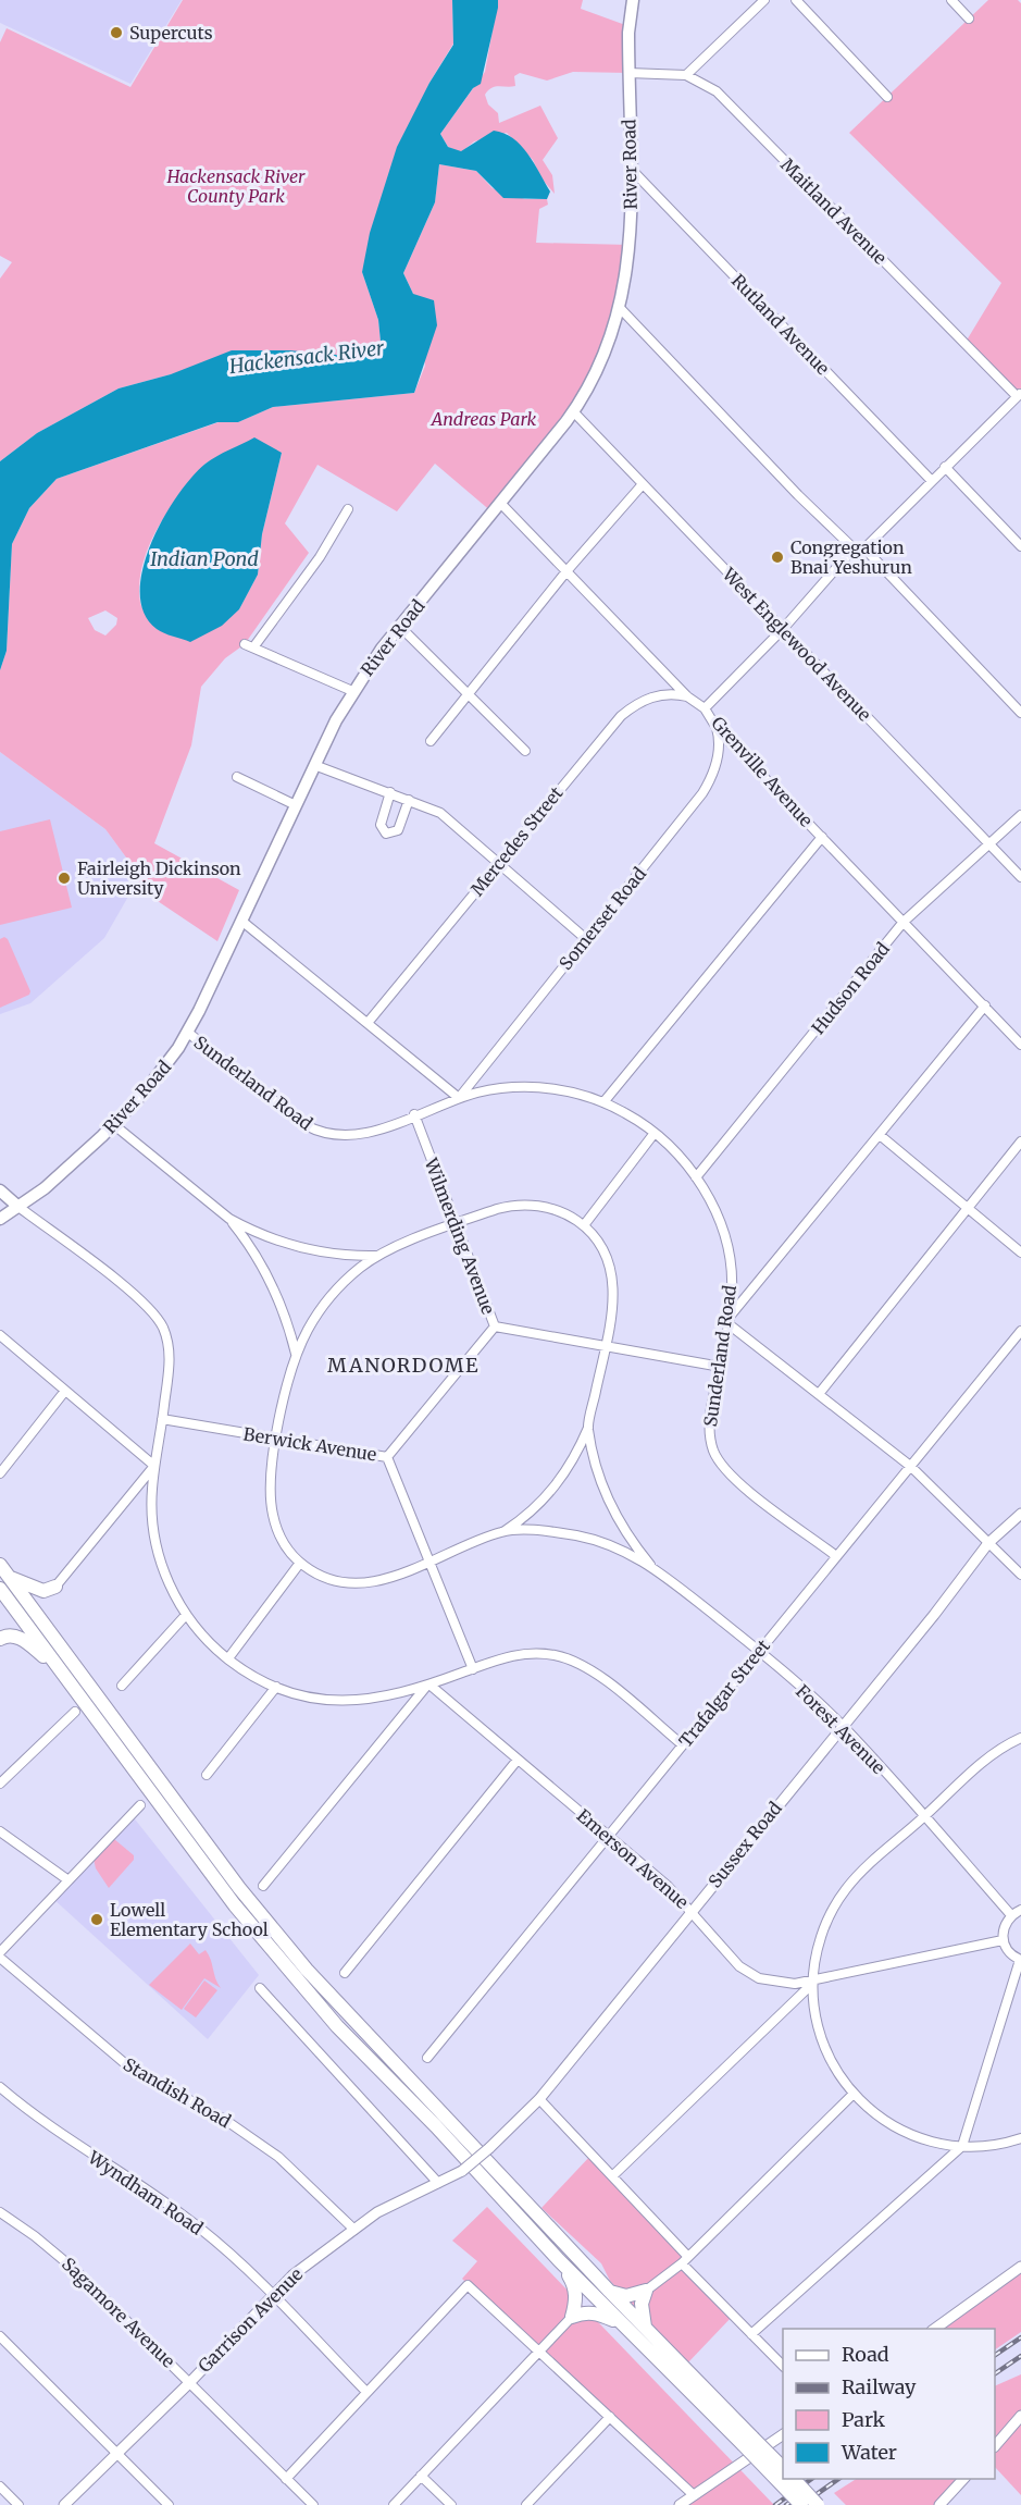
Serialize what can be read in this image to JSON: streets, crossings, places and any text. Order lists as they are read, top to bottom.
{
  "streets": {
    "main road": ["River Road"],
    "street": [
      "Maitland Avenue",
      "Rutland Avenue",
      "West Englewood Avenue",
      "Grenville Avenue",
      "Mercedes Street",
      "Somerset Road",
      "Hudson Road",
      "Sunderland Road",
      "Wilmerding Avenue",
      "Berwick Avenue",
      "Trafalgar Street",
      "Forest Avenue",
      "Sussex Road",
      "Emerson Avenue",
      "Standish Road",
      "Wyndham Road",
      "Sagamore Avenue",
      "Garrison Avenue"
    ]
  },
  "crossings": [
    ["River Road", "Maitland Avenue"],
    ["River Road", "Rutland Avenue"],
    ["River Road", "West Englewood Avenue"],
    ["River Road", "Grenville Avenue"],
    ["River Road", "Sunderland Road"],
    ["West Englewood Avenue", "Hudson Road"],
    ["Grenville Avenue", "Mercedes Street"],
    ["Grenville Avenue", "Somerset Road"],
    ["Grenville Avenue", "Hudson Road"],
    ["Somerset Road", "Sunderland Road"],
    ["Hudson Road", "Sunderland Road"],
    ["Sunderland Road", "Wilmerding Avenue"],
    ["Sunderland Road", "Trafalgar Street"],
    ["Trafalgar Street", "Forest Avenue"],
    ["Trafalgar Street", "Emerson Avenue"],
    ["Forest Avenue", "Sussex Road"],
    ["Sussex Road", "Emerson Avenue"],
    ["Sussex Road", "Garrison Avenue"],
    ["Standish Road", "Garrison Avenue"],
    ["Wyndham Road", "Garrison Avenue"],
    ["Sagamore Avenue", "Garrison Avenue"]
  ],
  "districts": ["MANORDOME"],
  "water": ["Hackensack River", "Indian Pond"],
  "parks": ["Hackensack River County Park", "Andreas Park"],
  "places": [
    "Supercuts",
    "Congregation Bnai Yeshurun",
    "Fairleigh Dickinson University",
    "Lowell Elementary School"
  ],
  "legend": [
    "Road",
    "Railway",
    "Park",
    "Water"
  ]
}
